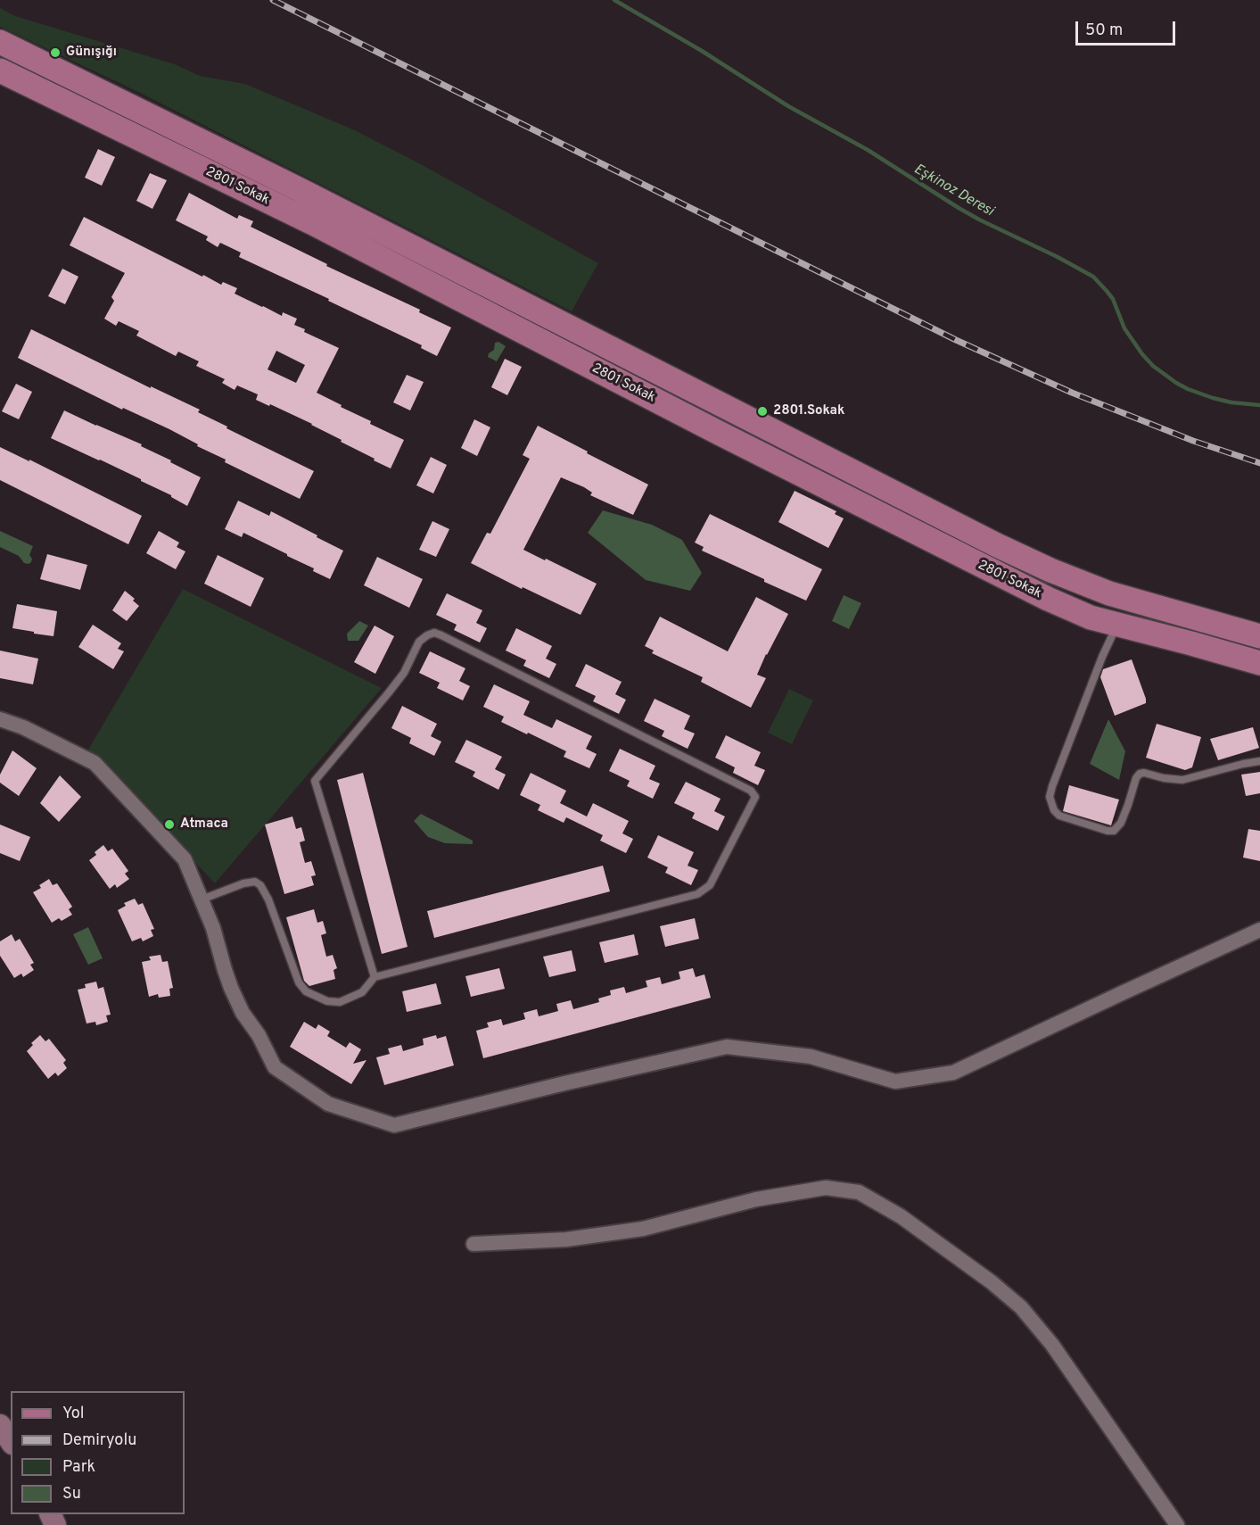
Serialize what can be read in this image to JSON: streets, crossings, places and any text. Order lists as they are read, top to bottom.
{
  "streets": {
    "main road": ["2801 Sokak"]
  },
  "water": ["Eşkinoz Deresi"],
  "places": ["Günışığı", "2801.Sokak", "Atmaca"],
  "legend": [
    "Yol",
    "Demiryolu",
    "Park",
    "Su"
  ],
  "scale_bar": "50 m"
}
